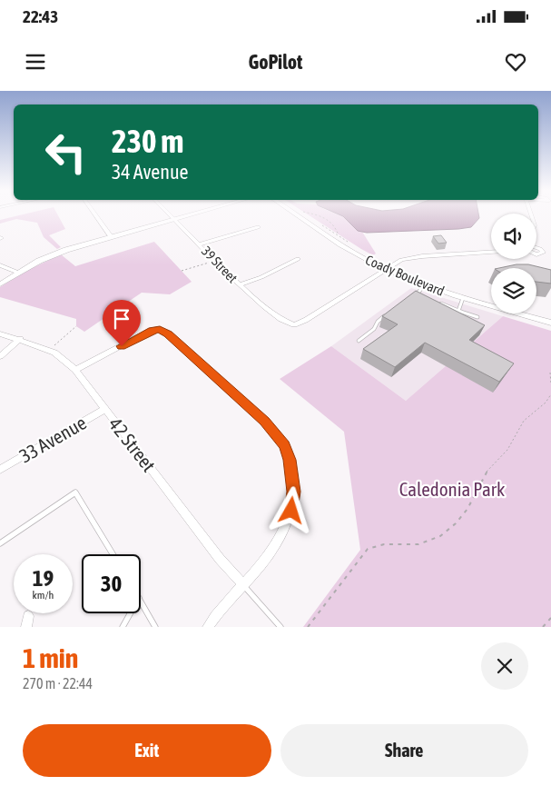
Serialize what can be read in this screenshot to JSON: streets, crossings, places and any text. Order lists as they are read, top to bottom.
{
  "streets": {
    "main road": ["Coady Boulevard"],
    "street": ["39 Street", "33 Avenue", "42 Street"]
  },
  "crossings": [
    ["39 Street", "Coady Boulevard"],
    ["33 Avenue", "42 Street"]
  ],
  "parks": ["Caledonia Park"],
  "page": {
    "status": "22:43",
    "header": "GoPilot",
    "turn": ["230 m", "34 Avenue"],
    "speed": "19 km/h",
    "limit": "30",
    "heading": ["1 min", "270 m · 22:44"],
    "buttons": ["Exit", "Share"]
  }
}
